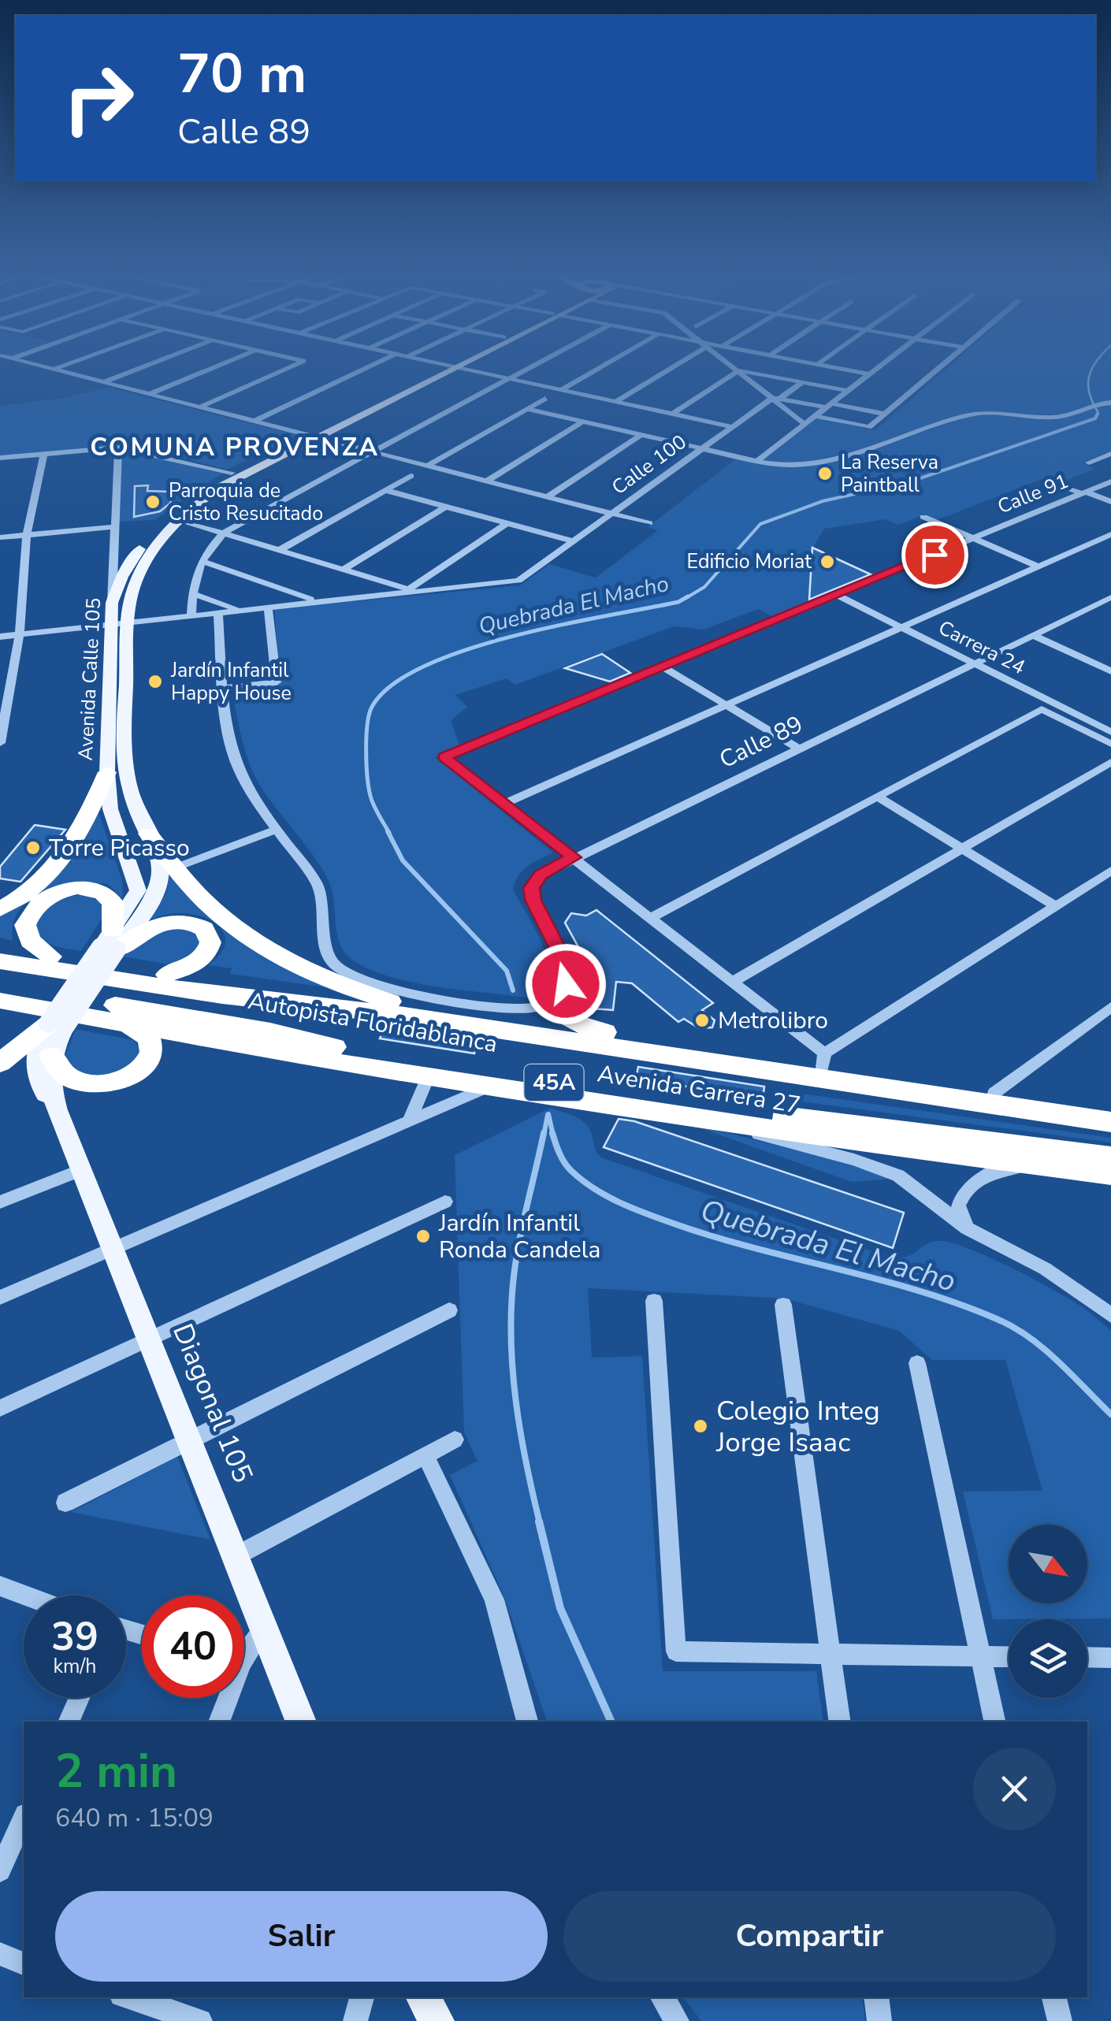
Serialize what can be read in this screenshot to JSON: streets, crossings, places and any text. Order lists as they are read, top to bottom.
{
  "streets": {
    "highway": ["Autopista Floridablanca", "45A", "Avenida Carrera 27"],
    "main road": ["Avenida Calle 105", "Diagonal 105"],
    "street": [
      "Calle 100",
      "Calle 91",
      "Carrera 24",
      "Calle 89"
    ]
  },
  "crossings": [
    ["Calle 91", "Carrera 24"],
    ["Carrera 24", "Calle 89"],
    ["Avenida Calle 105", "Avenida Carrera 27"],
    ["Avenida Calle 105", "Diagonal 105"],
    ["Autopista Floridablanca", "Avenida Carrera 27"],
    ["Avenida Carrera 27", "Diagonal 105"]
  ],
  "districts": ["COMUNA PROVENZA"],
  "water": ["Quebrada El Macho"],
  "places": [
    "La Reserva Paintball",
    "Parroquia de Cristo Resucitado",
    "Edificio Moriat",
    "Jardín Infantil Happy House",
    "Torre Picasso",
    "Metrolibro",
    "Jardín Infantil Ronda Candela",
    "Colegio Integ Jorge Isaac"
  ],
  "north": "bottom right",
  "page": {
    "turn": ["70 m", "Calle 89"],
    "speed": "39 km/h",
    "limit": "40",
    "heading": ["2 min", "640 m · 15:09"],
    "buttons": ["Salir", "Compartir"]
  }
}
